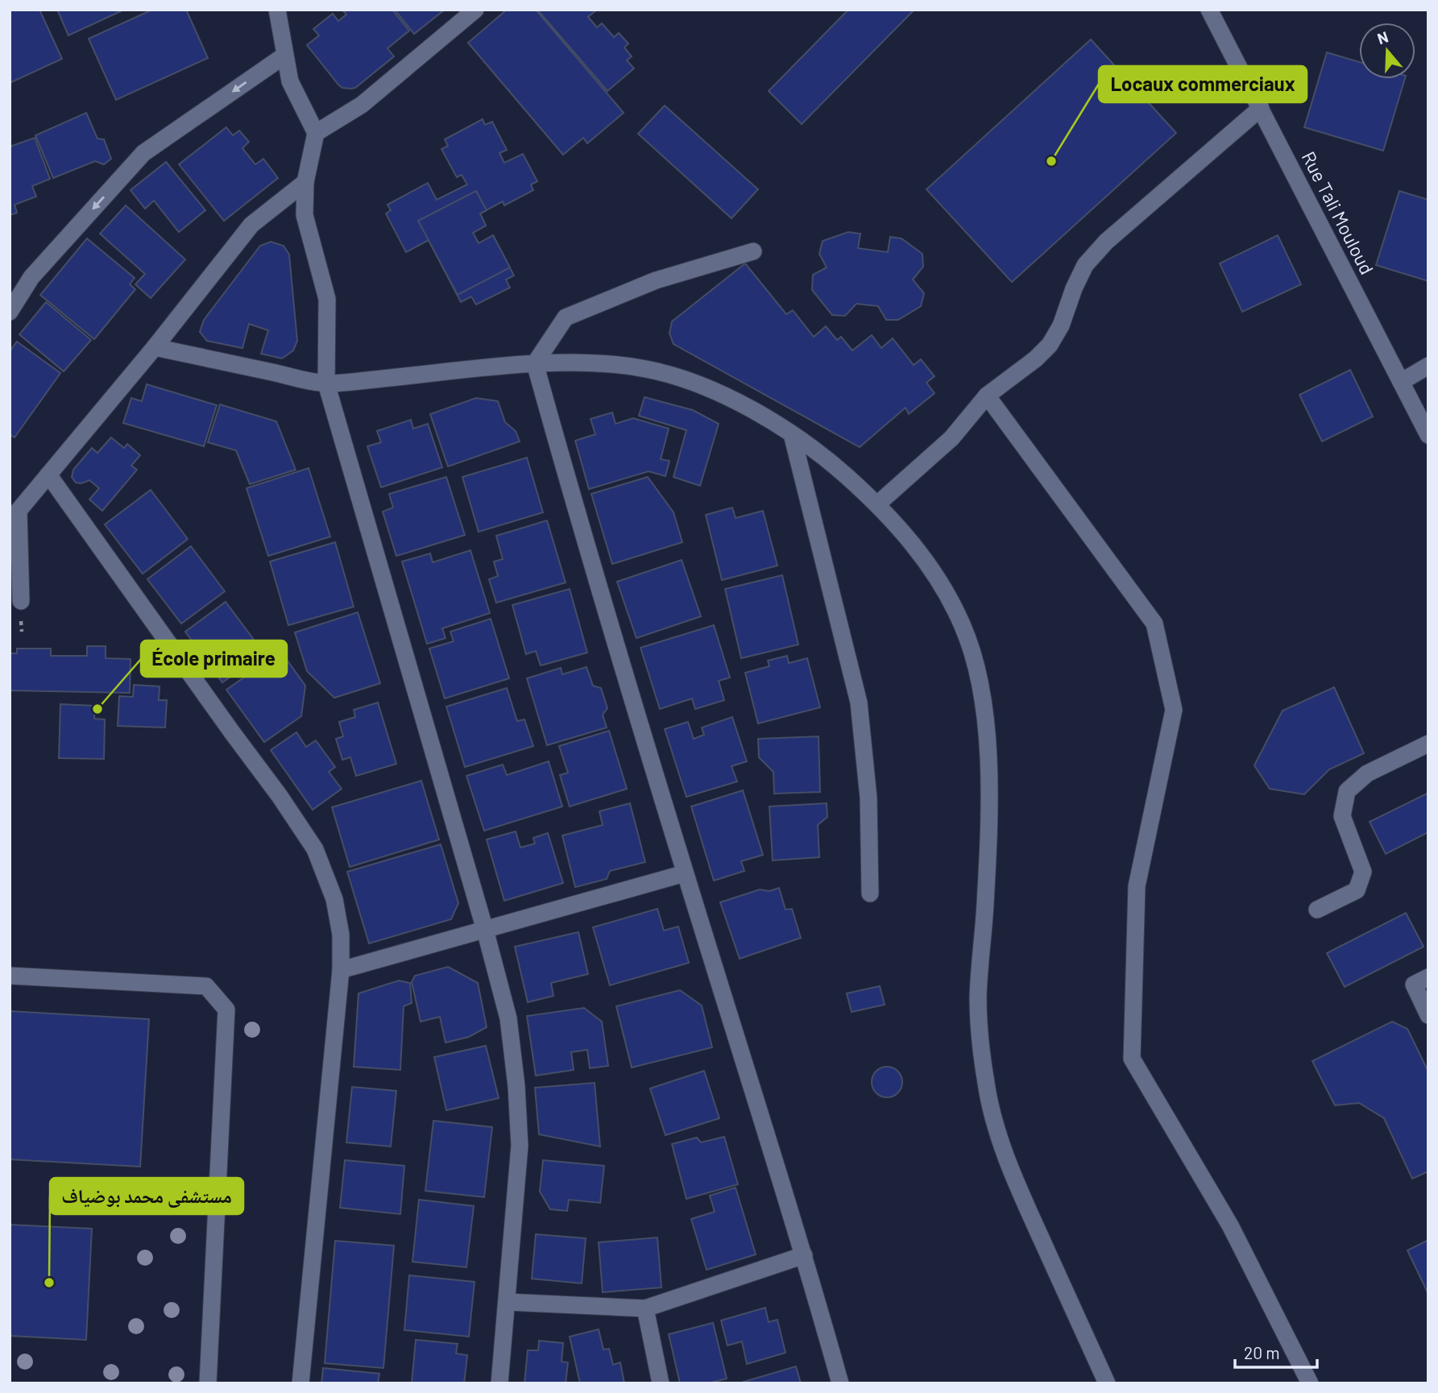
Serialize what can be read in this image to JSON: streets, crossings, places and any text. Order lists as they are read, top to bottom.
{
  "streets": {
    "street": ["Rue Tali Mouloud"]
  },
  "places": ["Locaux commerciaux", "École primaire", "مستشفى محمد بوضياف"],
  "scale_bar": "20 m",
  "north": "top"
}
